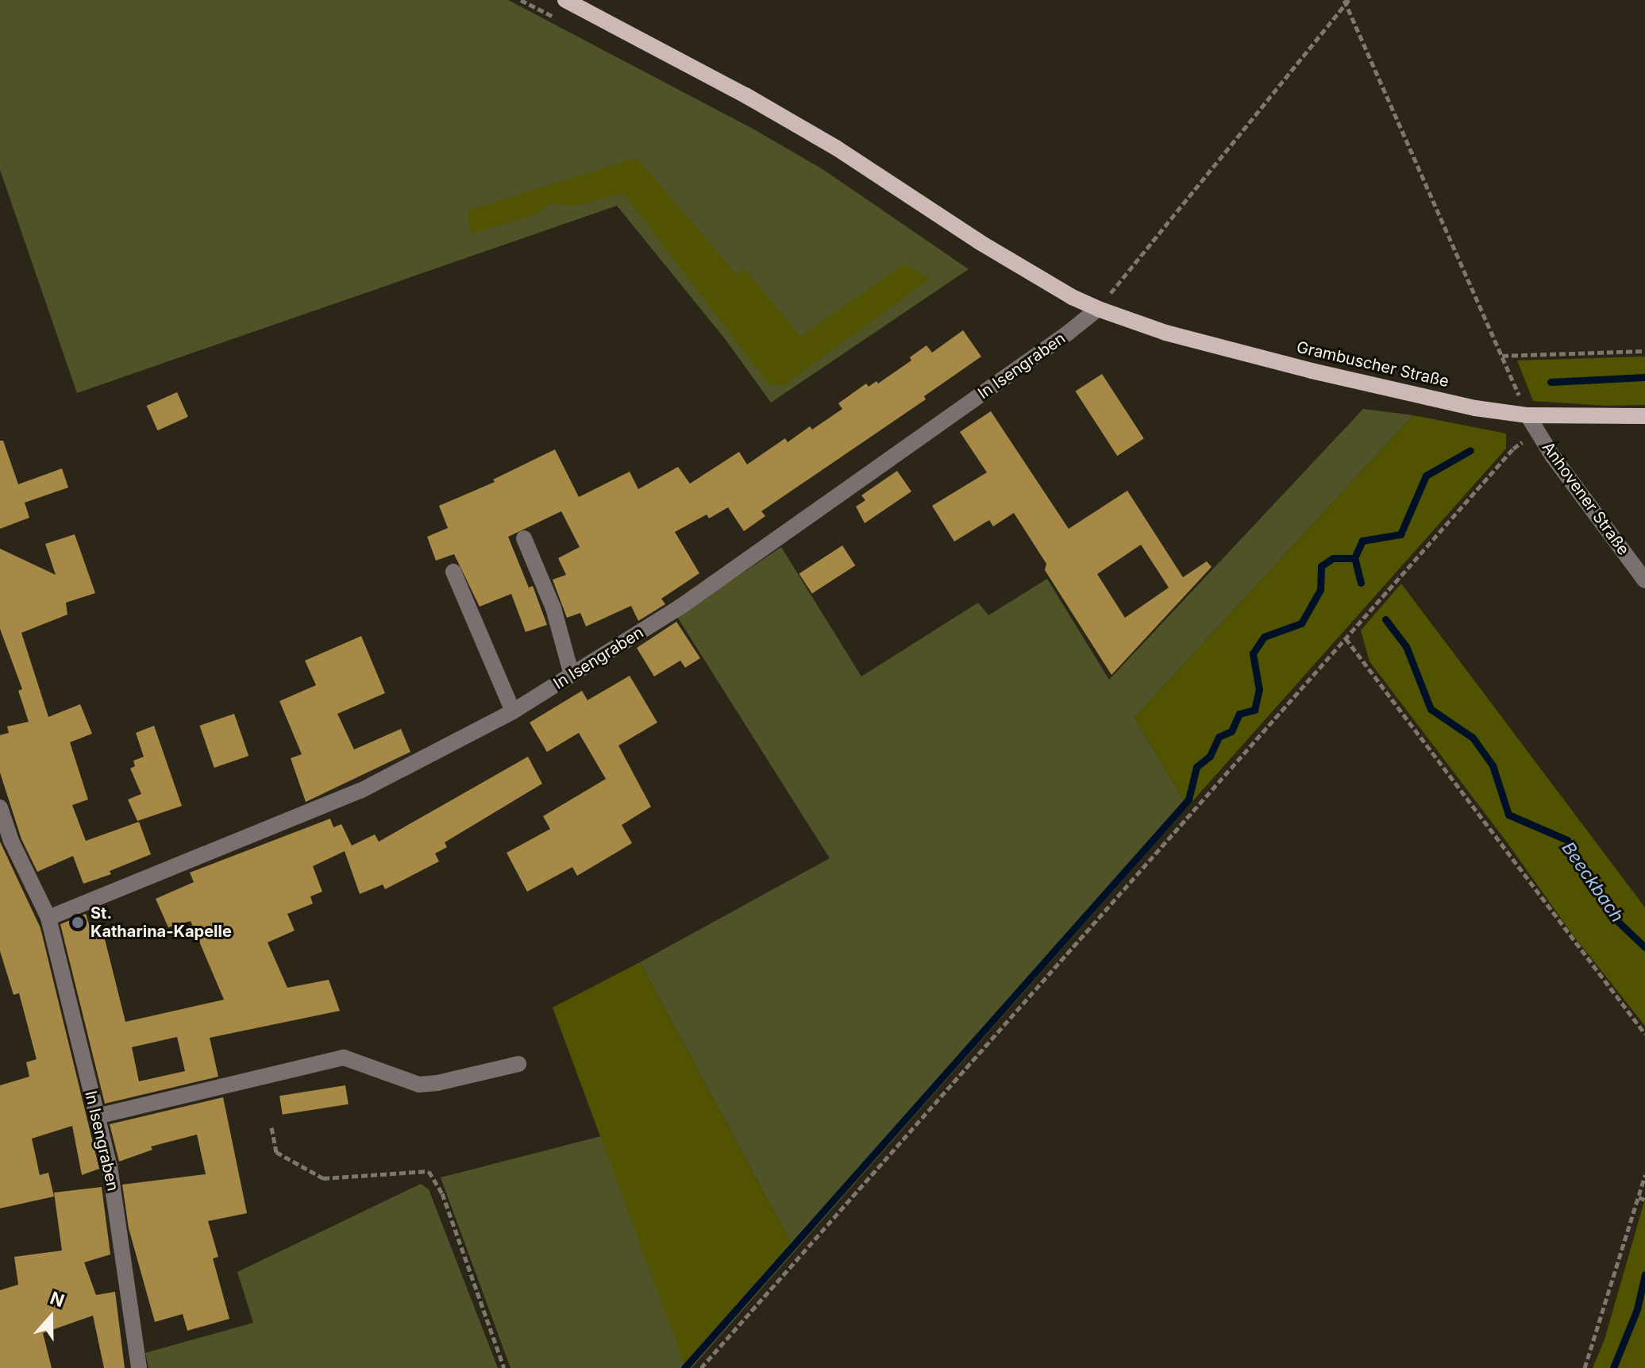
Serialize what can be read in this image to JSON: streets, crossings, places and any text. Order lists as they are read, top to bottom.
{
  "streets": {
    "main road": ["Grambuscher Straße"],
    "street": ["In Isengraben", "Anhovener Straße"]
  },
  "crossings": [
    ["Grambuscher Straße", "In Isengraben"],
    ["Grambuscher Straße", "Anhovener Straße"]
  ],
  "water": ["Beeckbach"],
  "places": ["St. Katharina-Kapelle"],
  "north": "top"
}
